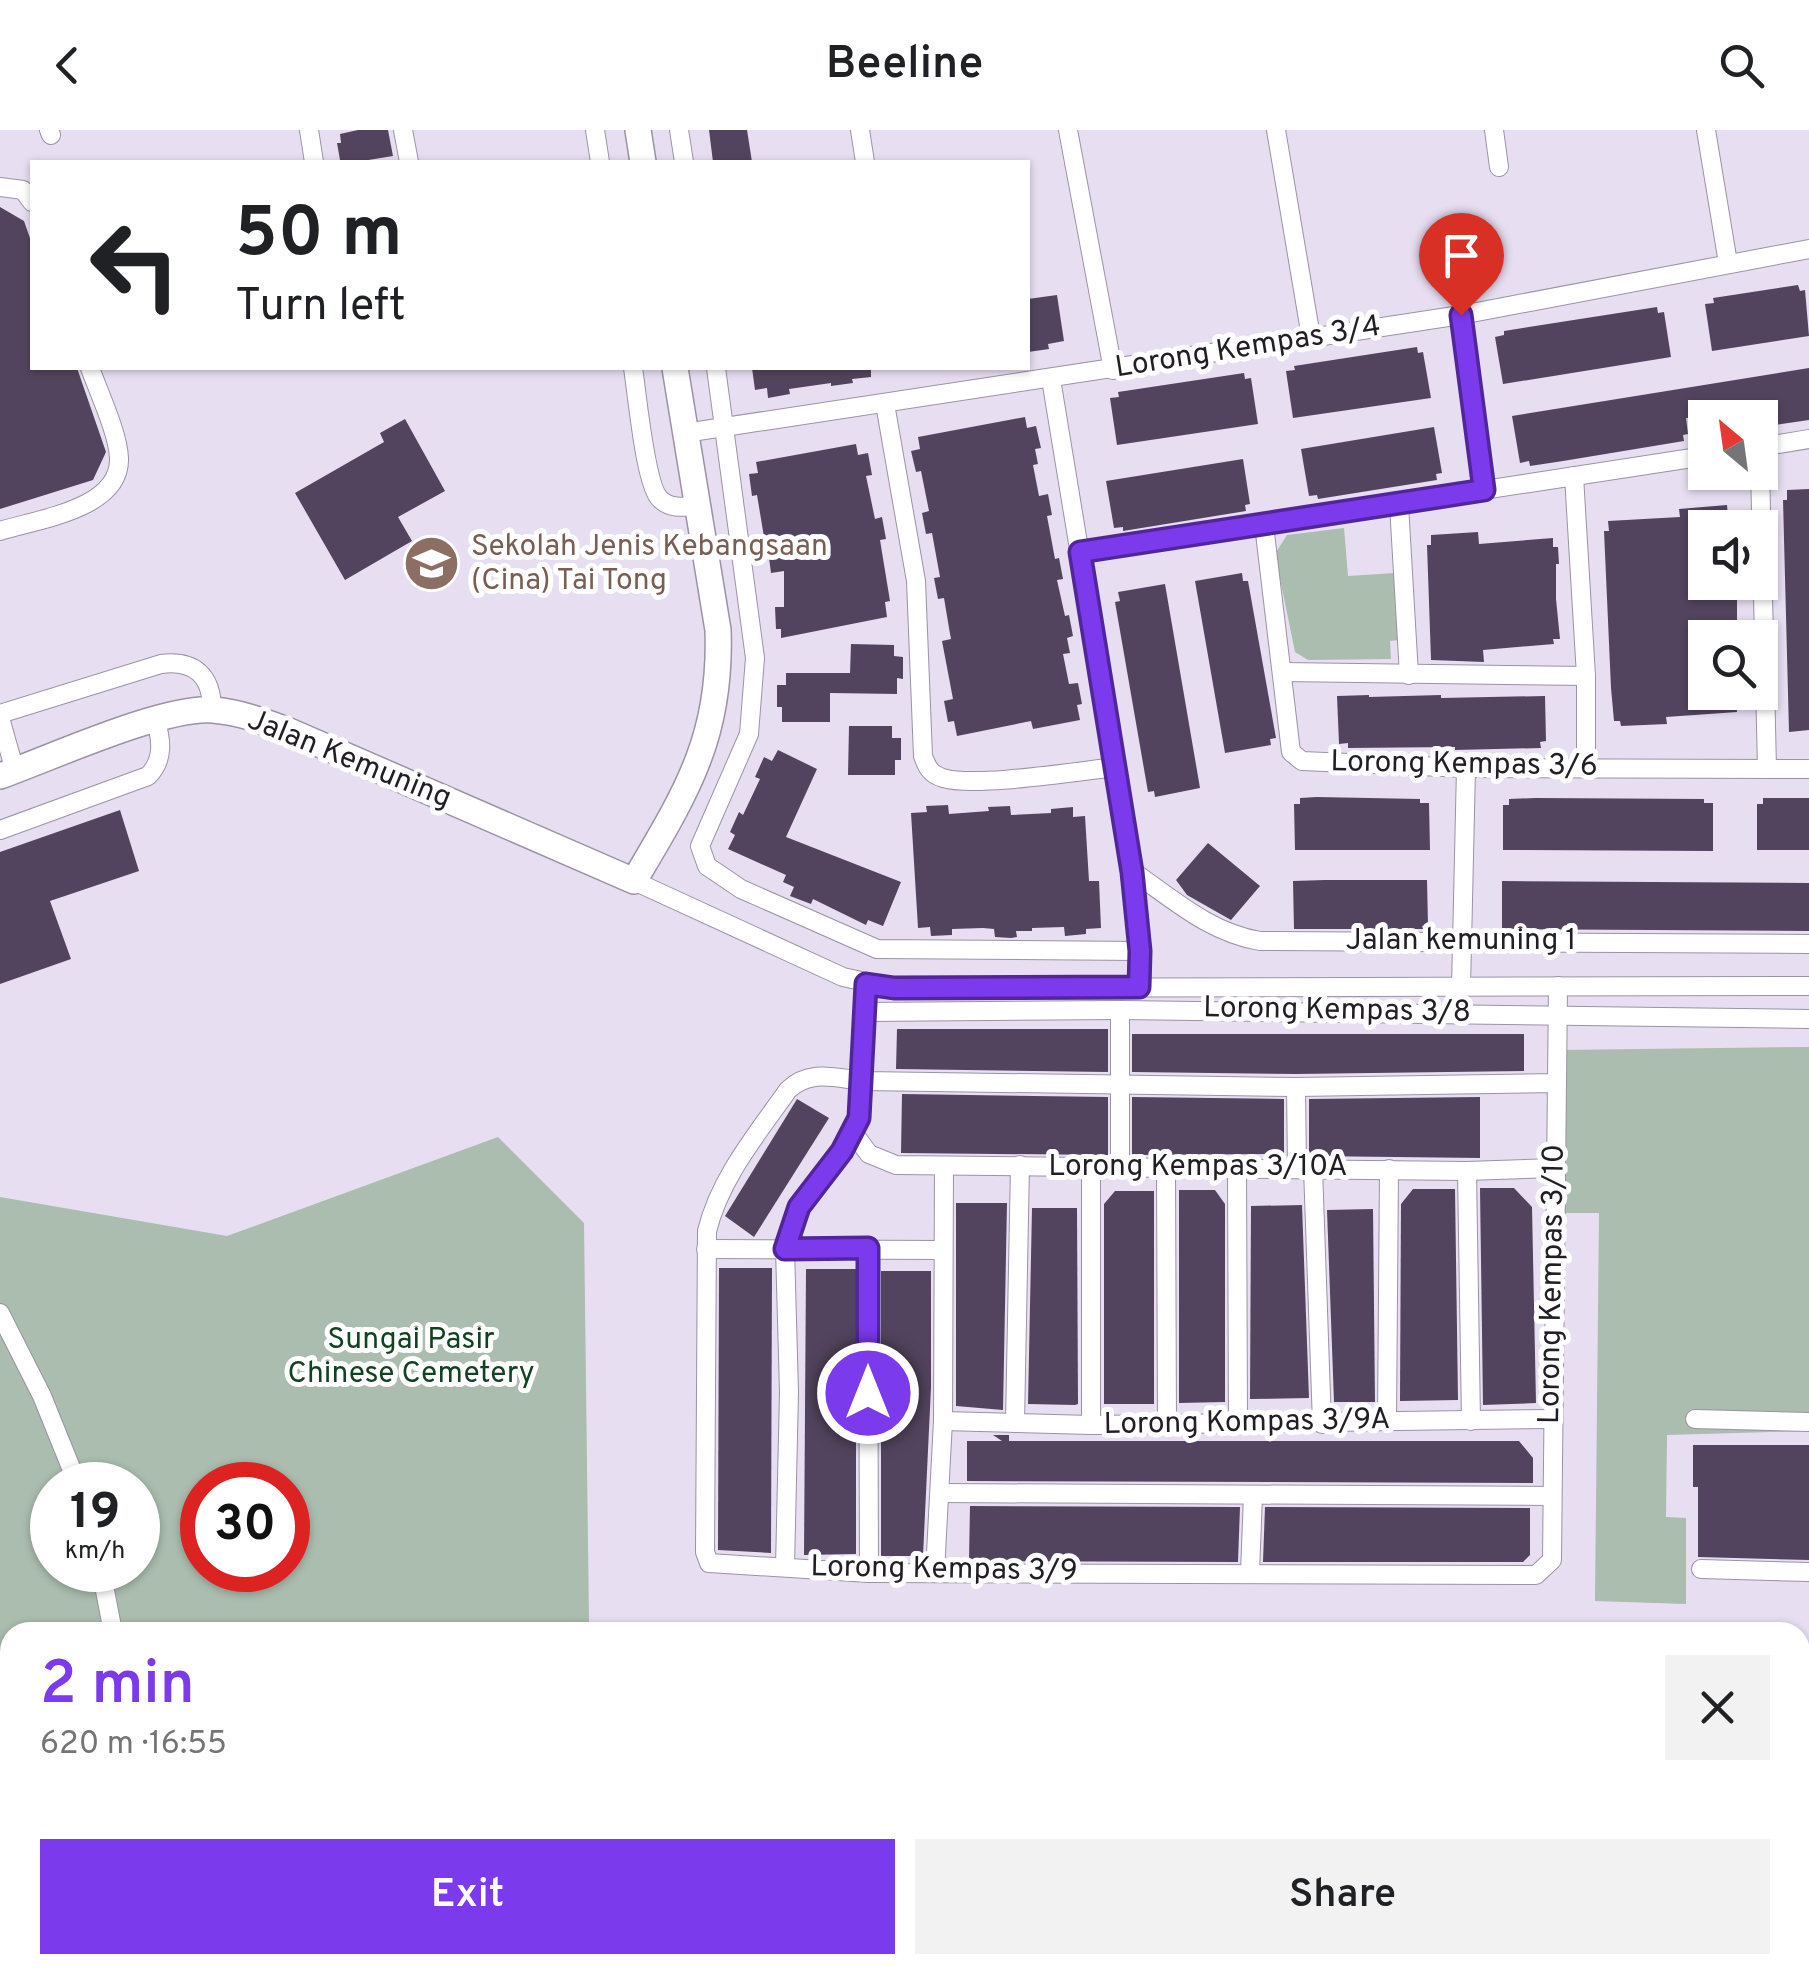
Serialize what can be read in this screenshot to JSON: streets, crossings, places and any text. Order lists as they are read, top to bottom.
{
  "streets": {
    "street": [
      "Lorong Kempas 3/4",
      "Jalan Kemuning",
      "Lorong Kempas 3/6",
      "Jalan kemuning 1",
      "Lorong Kempas 3/8",
      "Lorong Kempas 3/10A",
      "Lorong Kempas 3/10",
      "Lorong Kompas 3/9A",
      "Lorong Kempas 3/9"
    ]
  },
  "crossings": [
    ["Lorong Kempas 3/8", "Lorong Kempas 3/10"],
    ["Lorong Kempas 3/10A", "Lorong Kempas 3/10"],
    ["Lorong Kempas 3/10A", "Lorong Kempas 3/9"],
    ["Lorong Kempas 3/10", "Lorong Kompas 3/9A"],
    ["Lorong Kempas 3/10", "Lorong Kempas 3/9"]
  ],
  "parks": ["Sungai Pasir Chinese Cemetery"],
  "places": {
    "school or university": ["Sekolah Jenis Kebangsaan (Cina) Tai Tong"]
  },
  "north": "top left",
  "page": {
    "header": "Beeline",
    "turn": ["50 m", "Turn left"],
    "speed": "19 km/h",
    "limit": "30",
    "heading": ["2 min", "620 m · 16:55"],
    "buttons": ["Exit", "Share"]
  }
}
